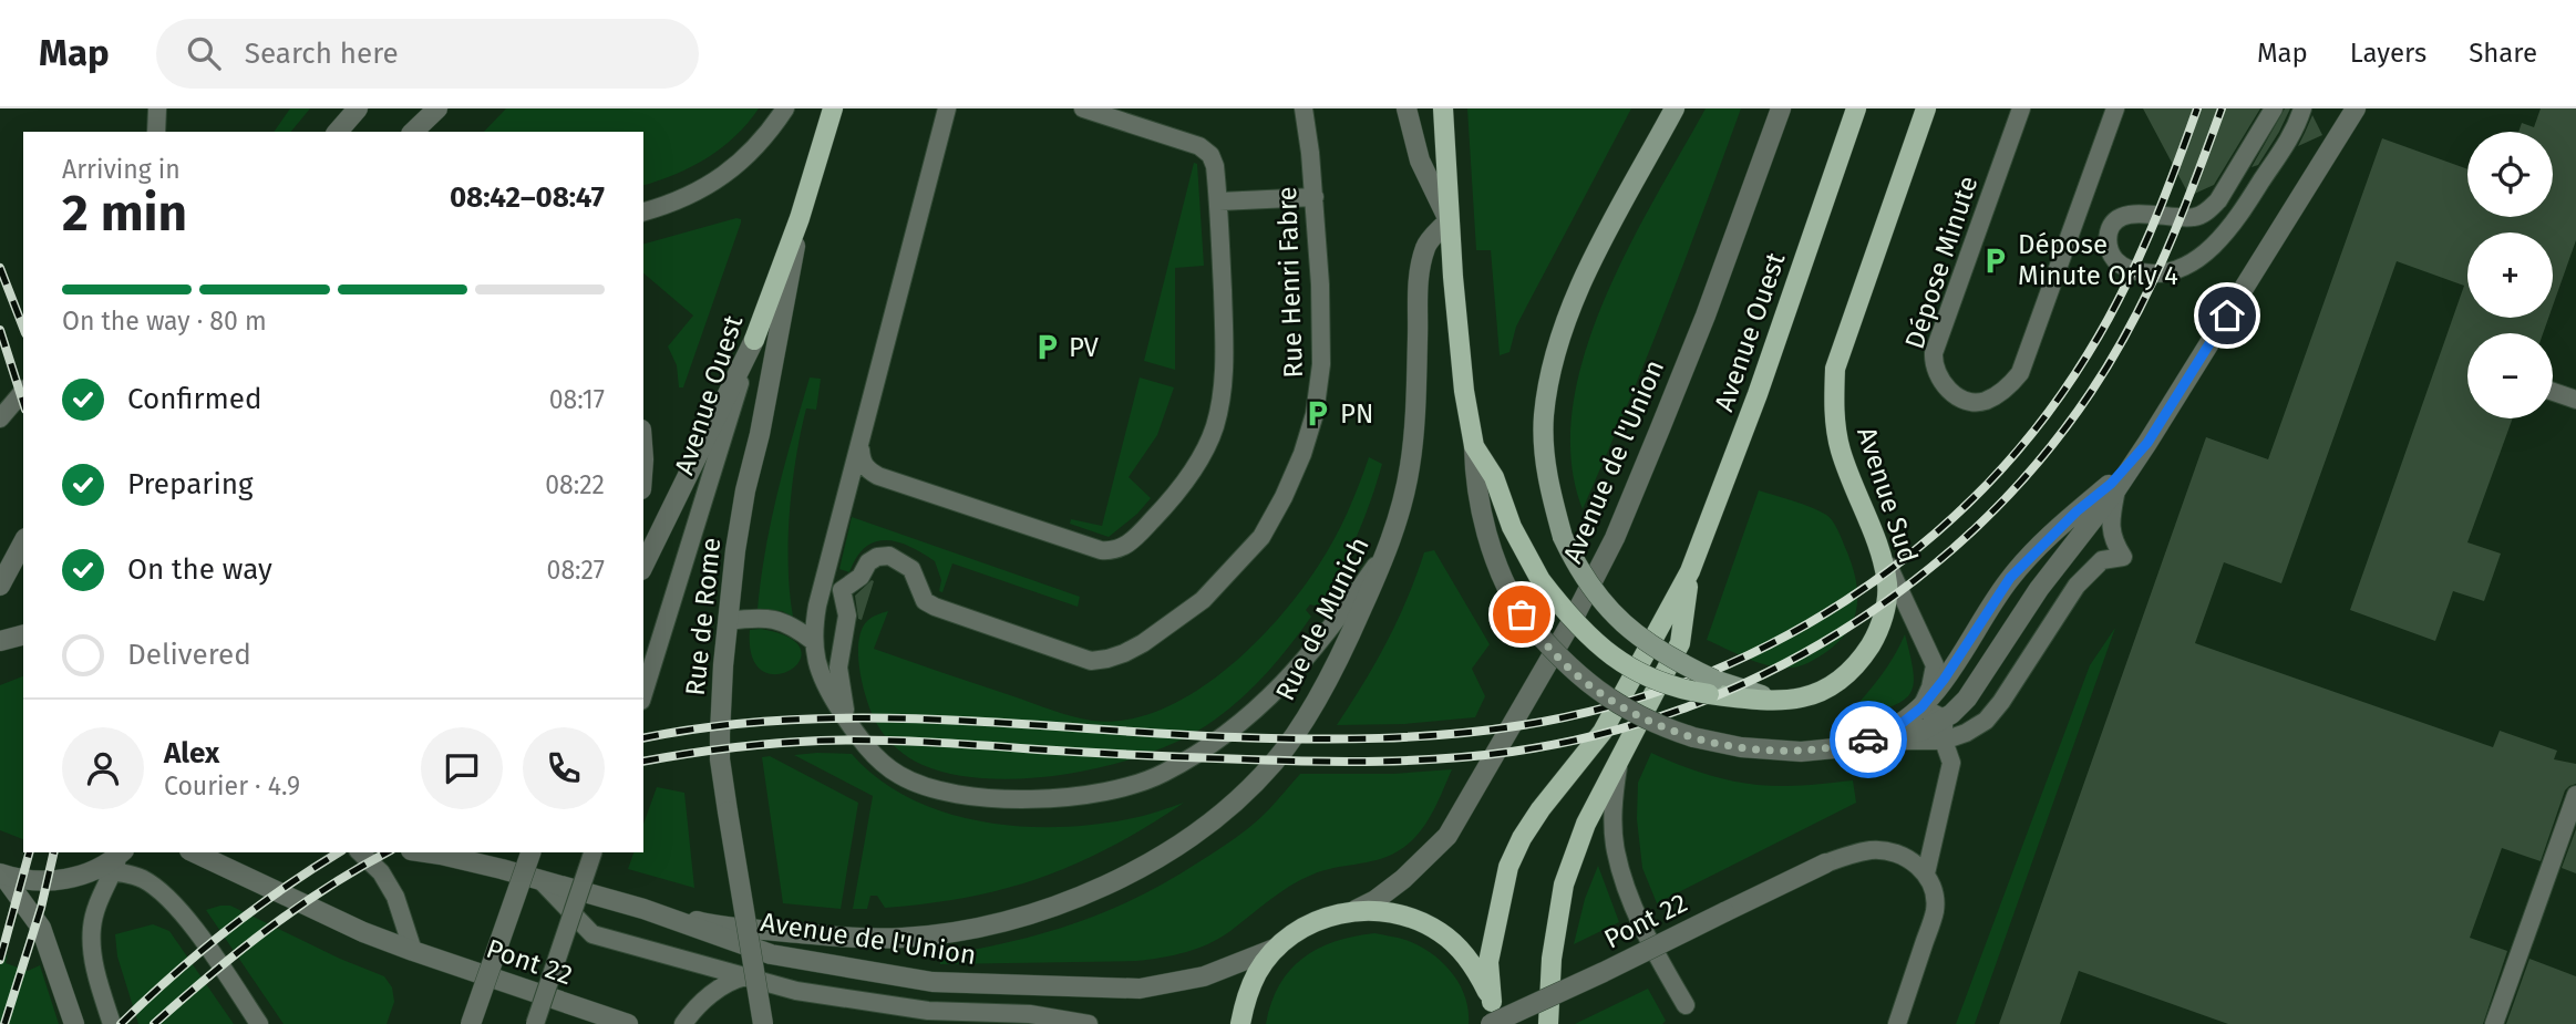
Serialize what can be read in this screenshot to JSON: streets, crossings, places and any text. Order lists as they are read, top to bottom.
{
  "streets": {
    "main road": ["Avenue Ouest", "Avenue Sud"],
    "street": [
      "Avenue de l'Union",
      "Rue de Rome",
      "Rue de Munich",
      "Pont 22"
    ],
    "lane": ["Dépose Minute", "Rue Henri Fabre"]
  },
  "crossings": [
    ["Rue Henri Fabre", "Rue de Munich"],
    ["Avenue Ouest", "Rue de Rome"],
    ["Avenue Ouest", "Pont 22"],
    ["Avenue de l'Union", "Rue de Munich"],
    ["Avenue Sud", "Rue de Munich"]
  ],
  "places": {
    "parking": ["Dépose Minute Orly 4", "PV", "PN"]
  },
  "page": {
    "header": "Map",
    "search": "Search here",
    "nav": ["Map", "Layers", "Share"],
    "map_buttons": ["+", "−"],
    "heading": ["2 min", "Arriving in", "08:42–08:47"],
    "panel": ["Alex", "Courier · 4.9"],
    "bar": "On the way · 80 m",
    "list": [
      ["Confirmed", "08:17"],
      ["Preparing", "08:22"],
      ["On the way", "08:27"],
      "Delivered"
    ]
  }
}
